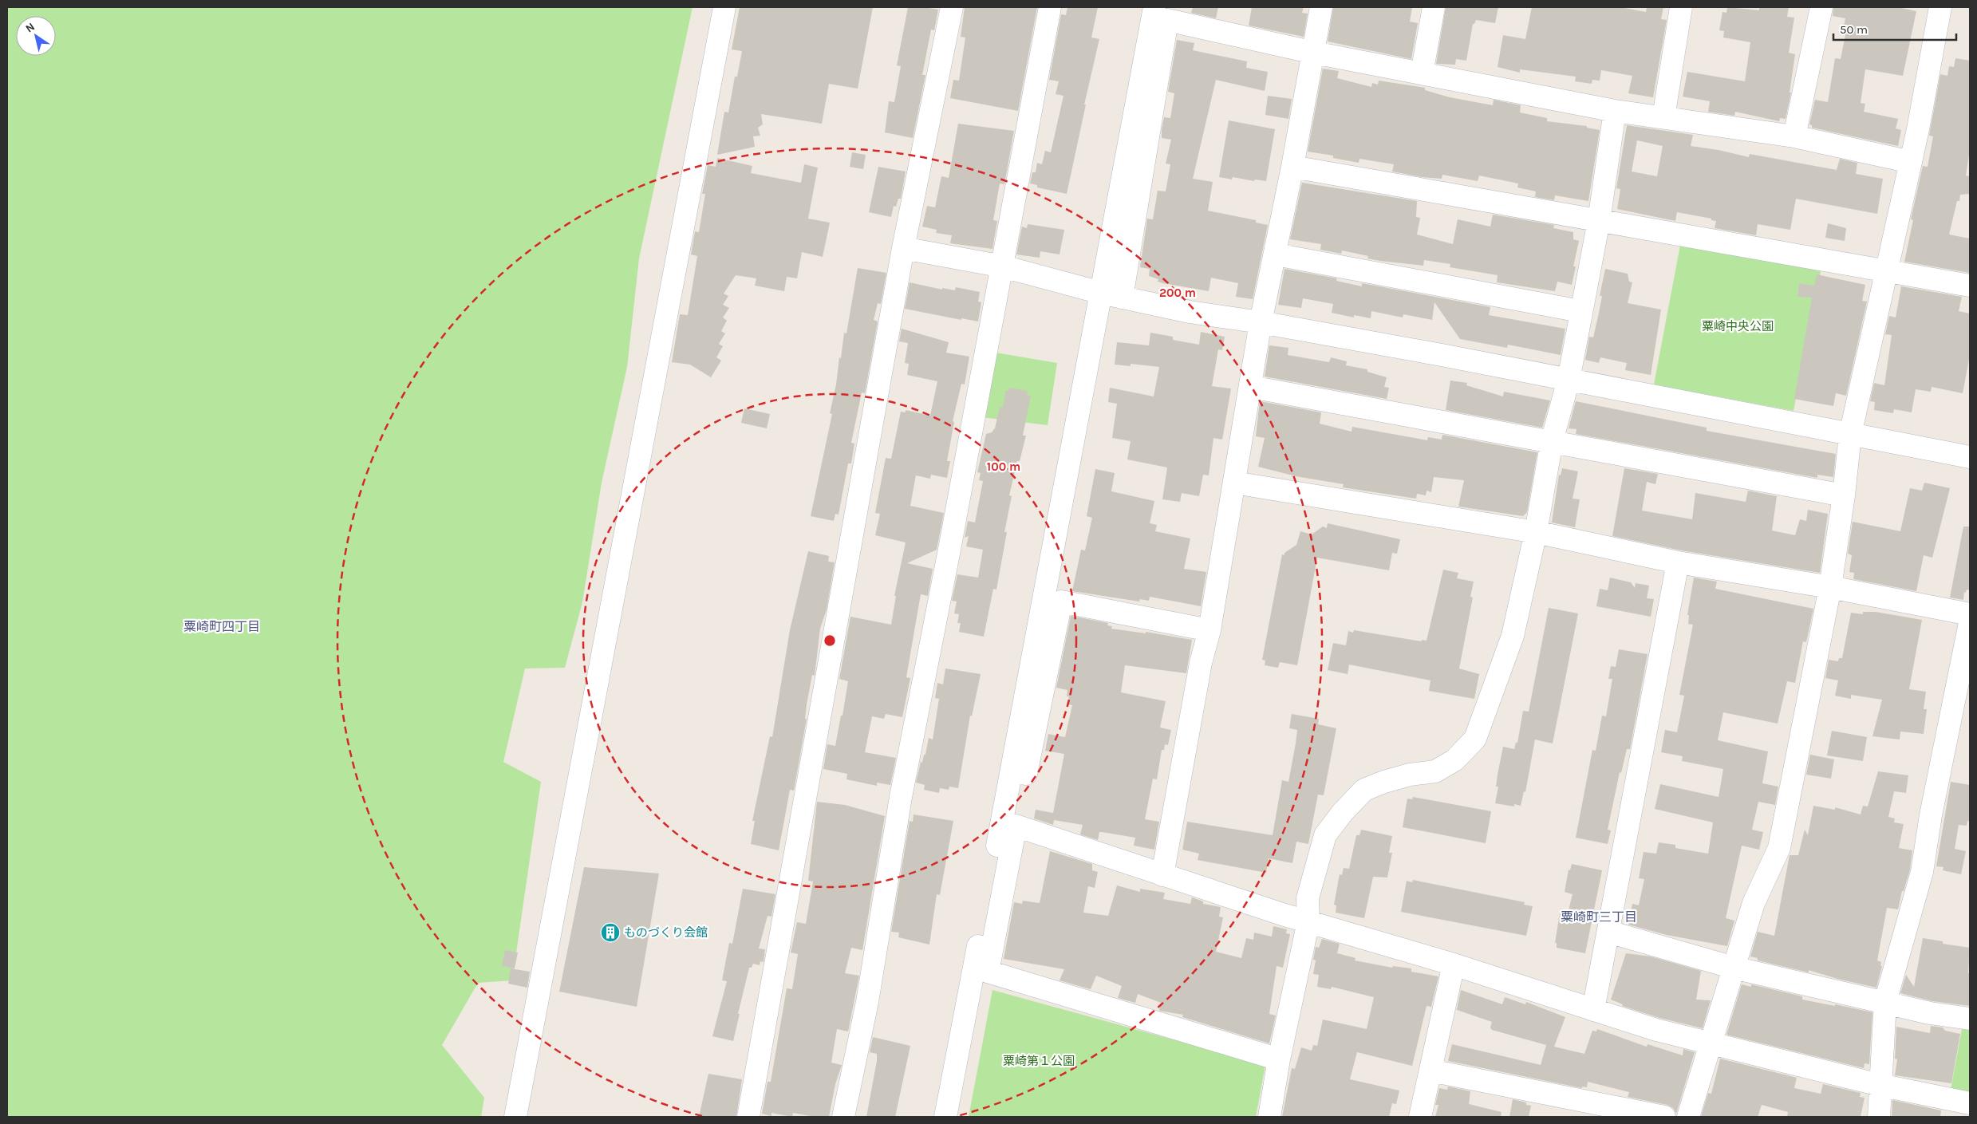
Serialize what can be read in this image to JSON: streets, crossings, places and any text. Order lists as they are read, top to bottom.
{
  "districts": ["粟崎町四丁目", "粟崎町三丁目"],
  "parks": ["粟崎中央公園", "粟崎第１公園"],
  "places": {
    "building": ["ものづくり会館"]
  },
  "scale_bar": "50 m",
  "north": "top left",
  "rings": ["200 m", "100 m"]
}
